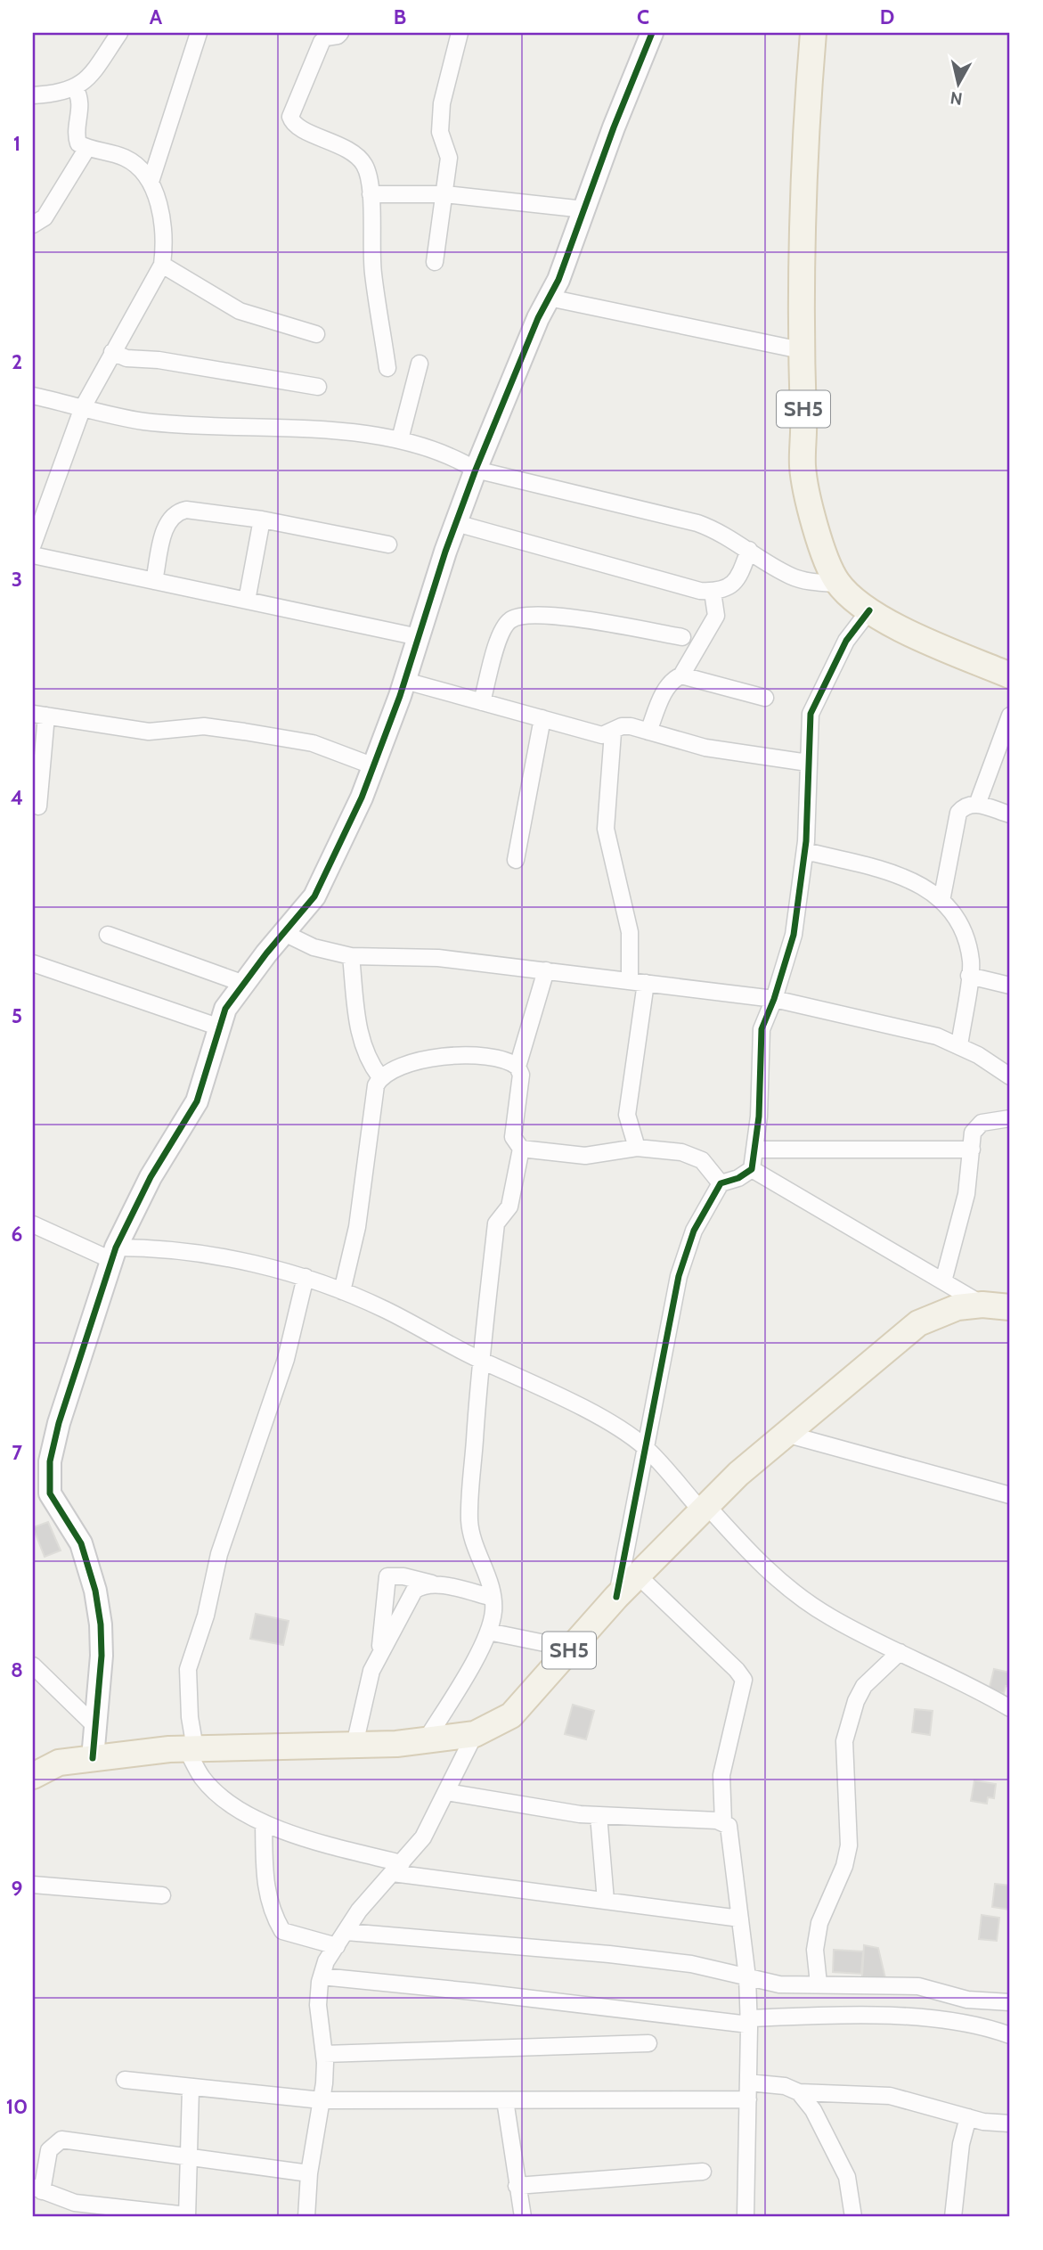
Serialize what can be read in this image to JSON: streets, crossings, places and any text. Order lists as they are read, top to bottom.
{
  "streets": {
    "main road": ["SH5"]
  },
  "north": "bottom",
  "grid": {
    "columns": [
      "A",
      "B",
      "C",
      "D"
    ],
    "rows": [
      "1",
      "2",
      "3",
      "4",
      "5",
      "6",
      "7",
      "8",
      "9",
      "10"
    ]
  }
}
